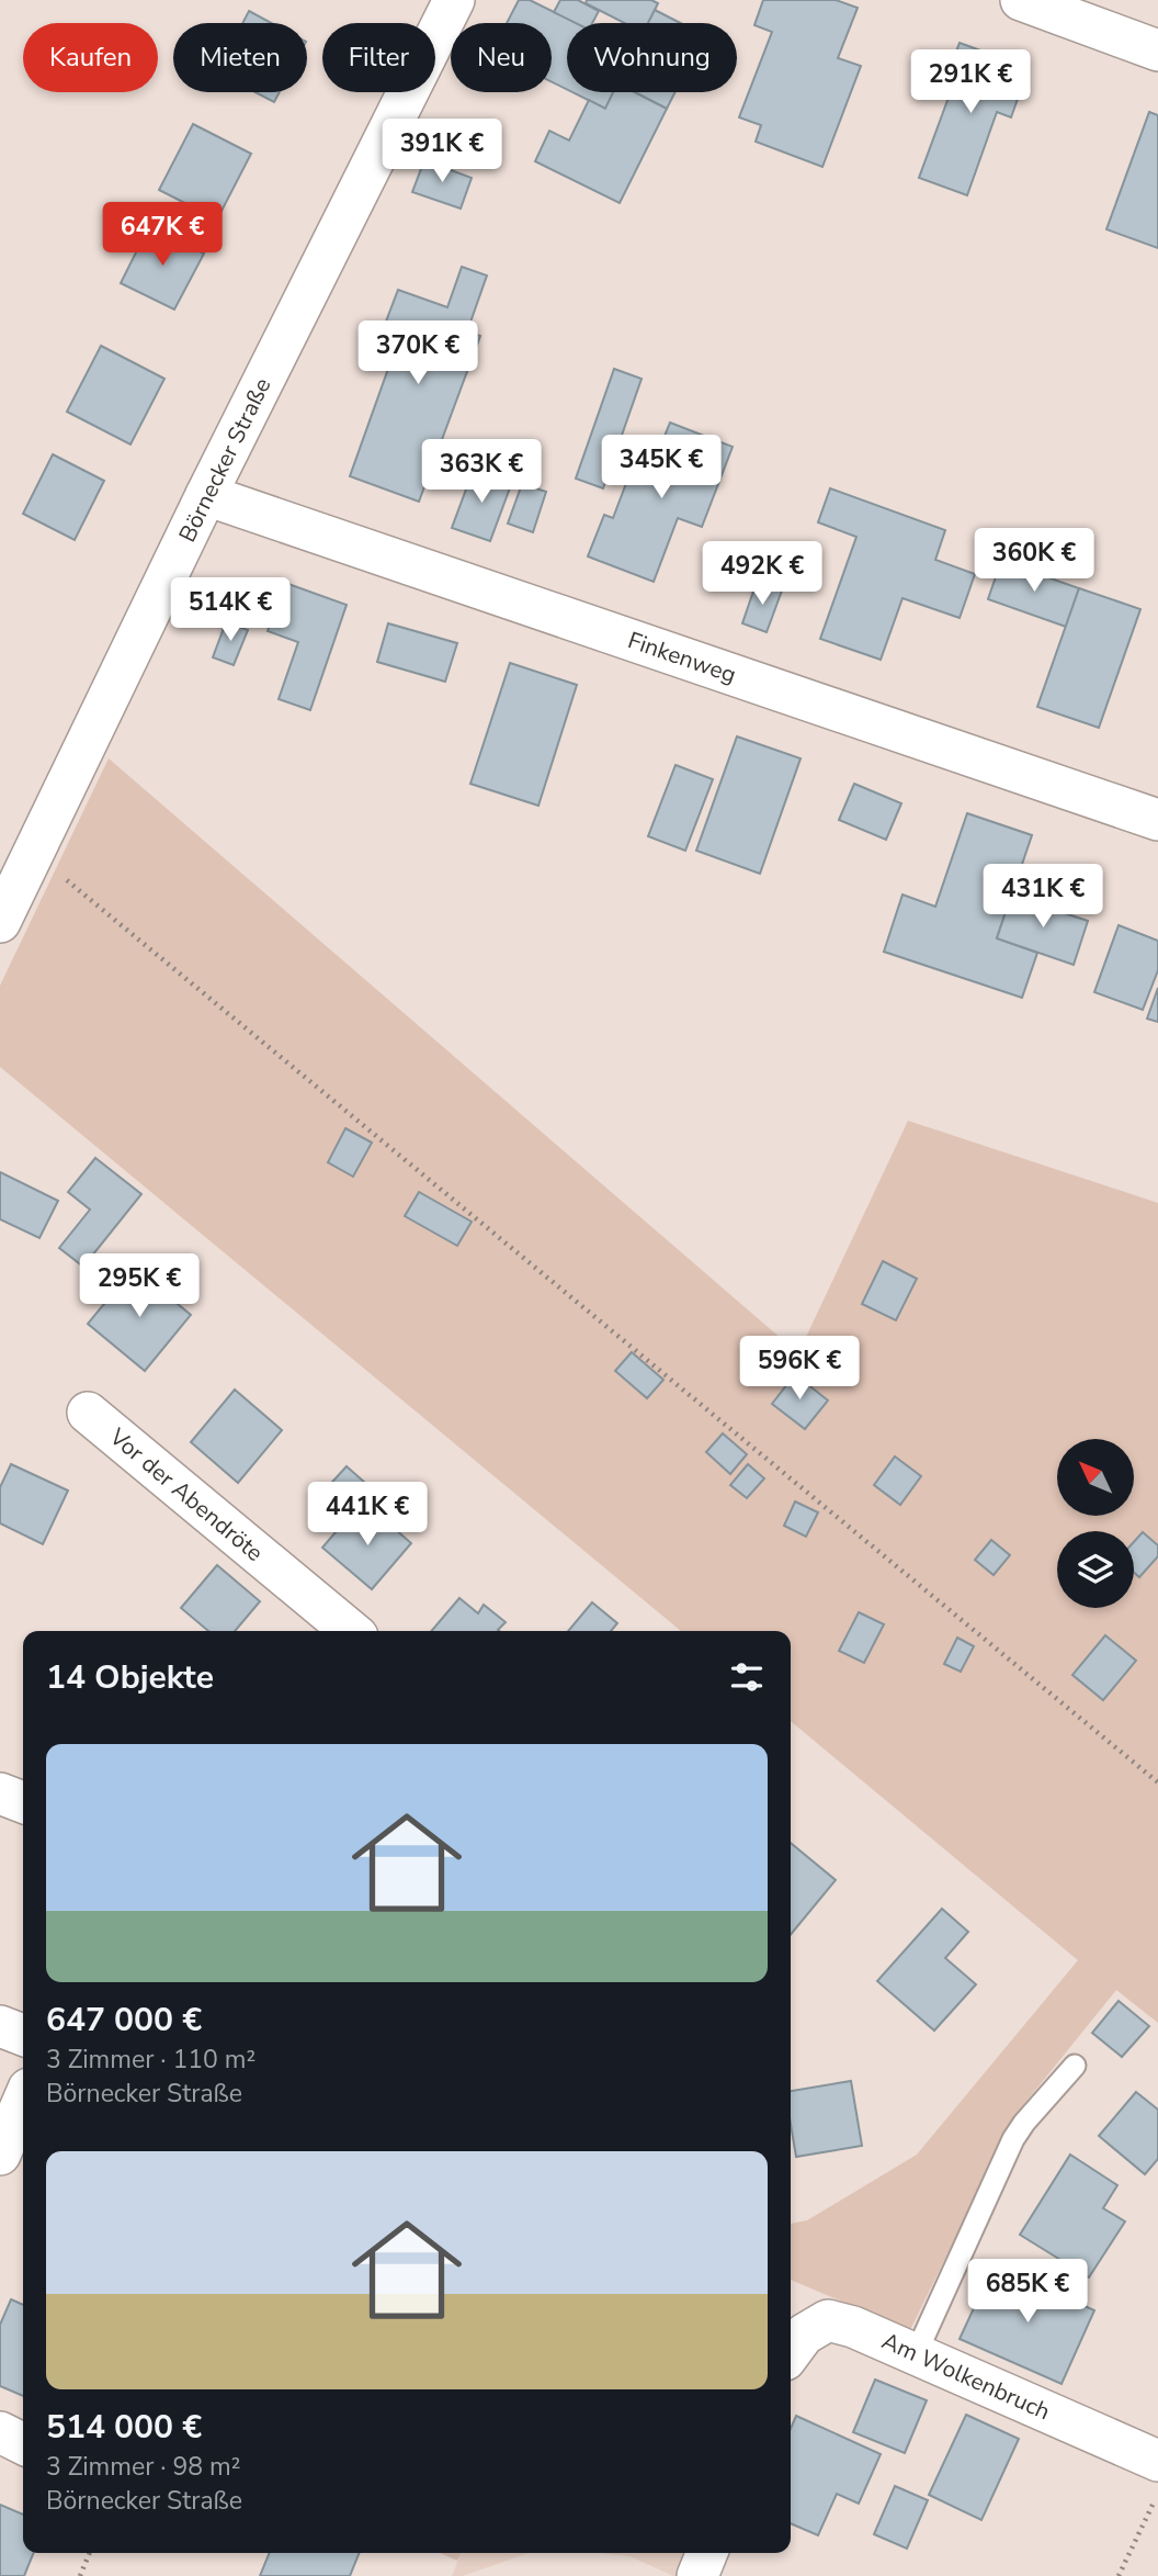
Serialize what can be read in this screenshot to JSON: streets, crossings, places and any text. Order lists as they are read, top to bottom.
{
  "streets": {
    "street": [
      "Börnecker Straße",
      "Finkenweg",
      "Vor der Abendröte",
      "Am Wolkenbruch"
    ]
  },
  "crossings": [
    ["Börnecker Straße", "Finkenweg"]
  ],
  "north": "top left",
  "page": {
    "chip": [
      "Kaufen",
      "Mieten",
      "Filter",
      "Neu",
      "Wohnung"
    ],
    "price": [
      "291K €",
      "391K €",
      "647K €",
      "370K €",
      "345K €",
      "363K €",
      "360K €",
      "492K €",
      "514K €",
      "431K €",
      "295K €",
      "596K €",
      "441K €",
      "685K €"
    ],
    "heading": "14 Objekte",
    "list": [
      {
        "name": "647 000 €",
        "note": "3 Zimmer · 110 m² · Börnecker Straße"
      },
      {
        "name": "514 000 €",
        "note": "3 Zimmer · 98 m² · Börnecker Straße"
      }
    ]
  }
}
